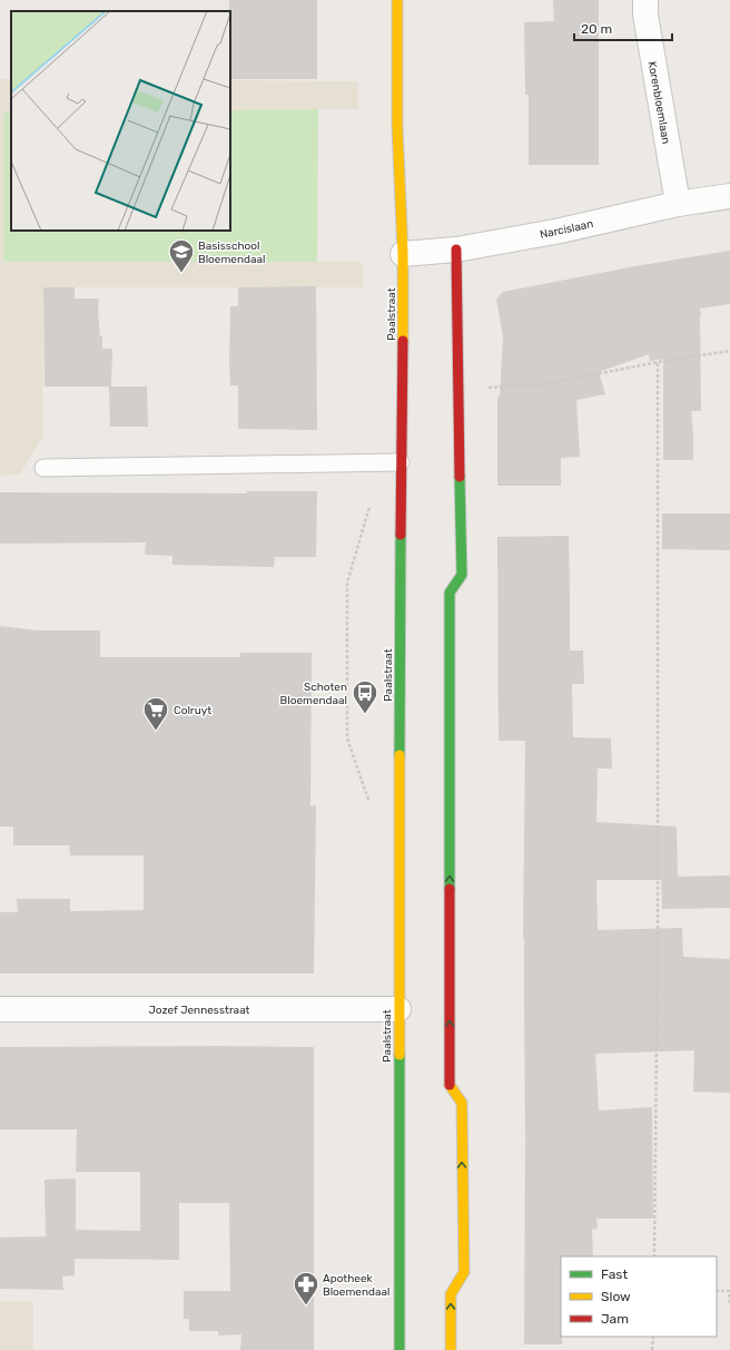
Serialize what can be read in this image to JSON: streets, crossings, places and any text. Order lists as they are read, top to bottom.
{
  "streets": {
    "street": [
      "Korenbloemlaan",
      "Narcislaan",
      "Paalstraat",
      "Jozef Jennesstraat"
    ]
  },
  "crossings": [
    ["Korenbloemlaan", "Narcislaan"],
    ["Narcislaan", "Paalstraat"],
    ["Paalstraat", "Jozef Jennesstraat"]
  ],
  "places": {
    "school or university": ["Basisschool Bloemendaal"],
    "bus stop": ["Schoten Bloemendaal"],
    "supermarket": ["Colruyt"],
    "pharmacy": ["Apotheek Bloemendaal"]
  },
  "legend": ["Fast", "Slow", "Jam"],
  "scale_bar": "20 m"
}
